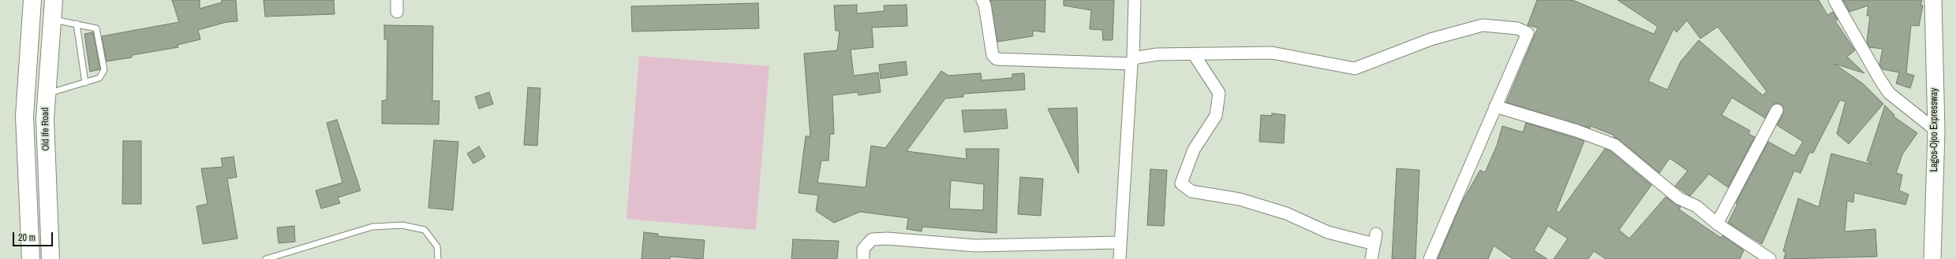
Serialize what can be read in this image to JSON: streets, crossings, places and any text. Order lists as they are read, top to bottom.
{
  "streets": {
    "main road": ["Old Ife Road", "Lagos-Ojoo Expressway"]
  },
  "scale_bar": "20 m"
}
